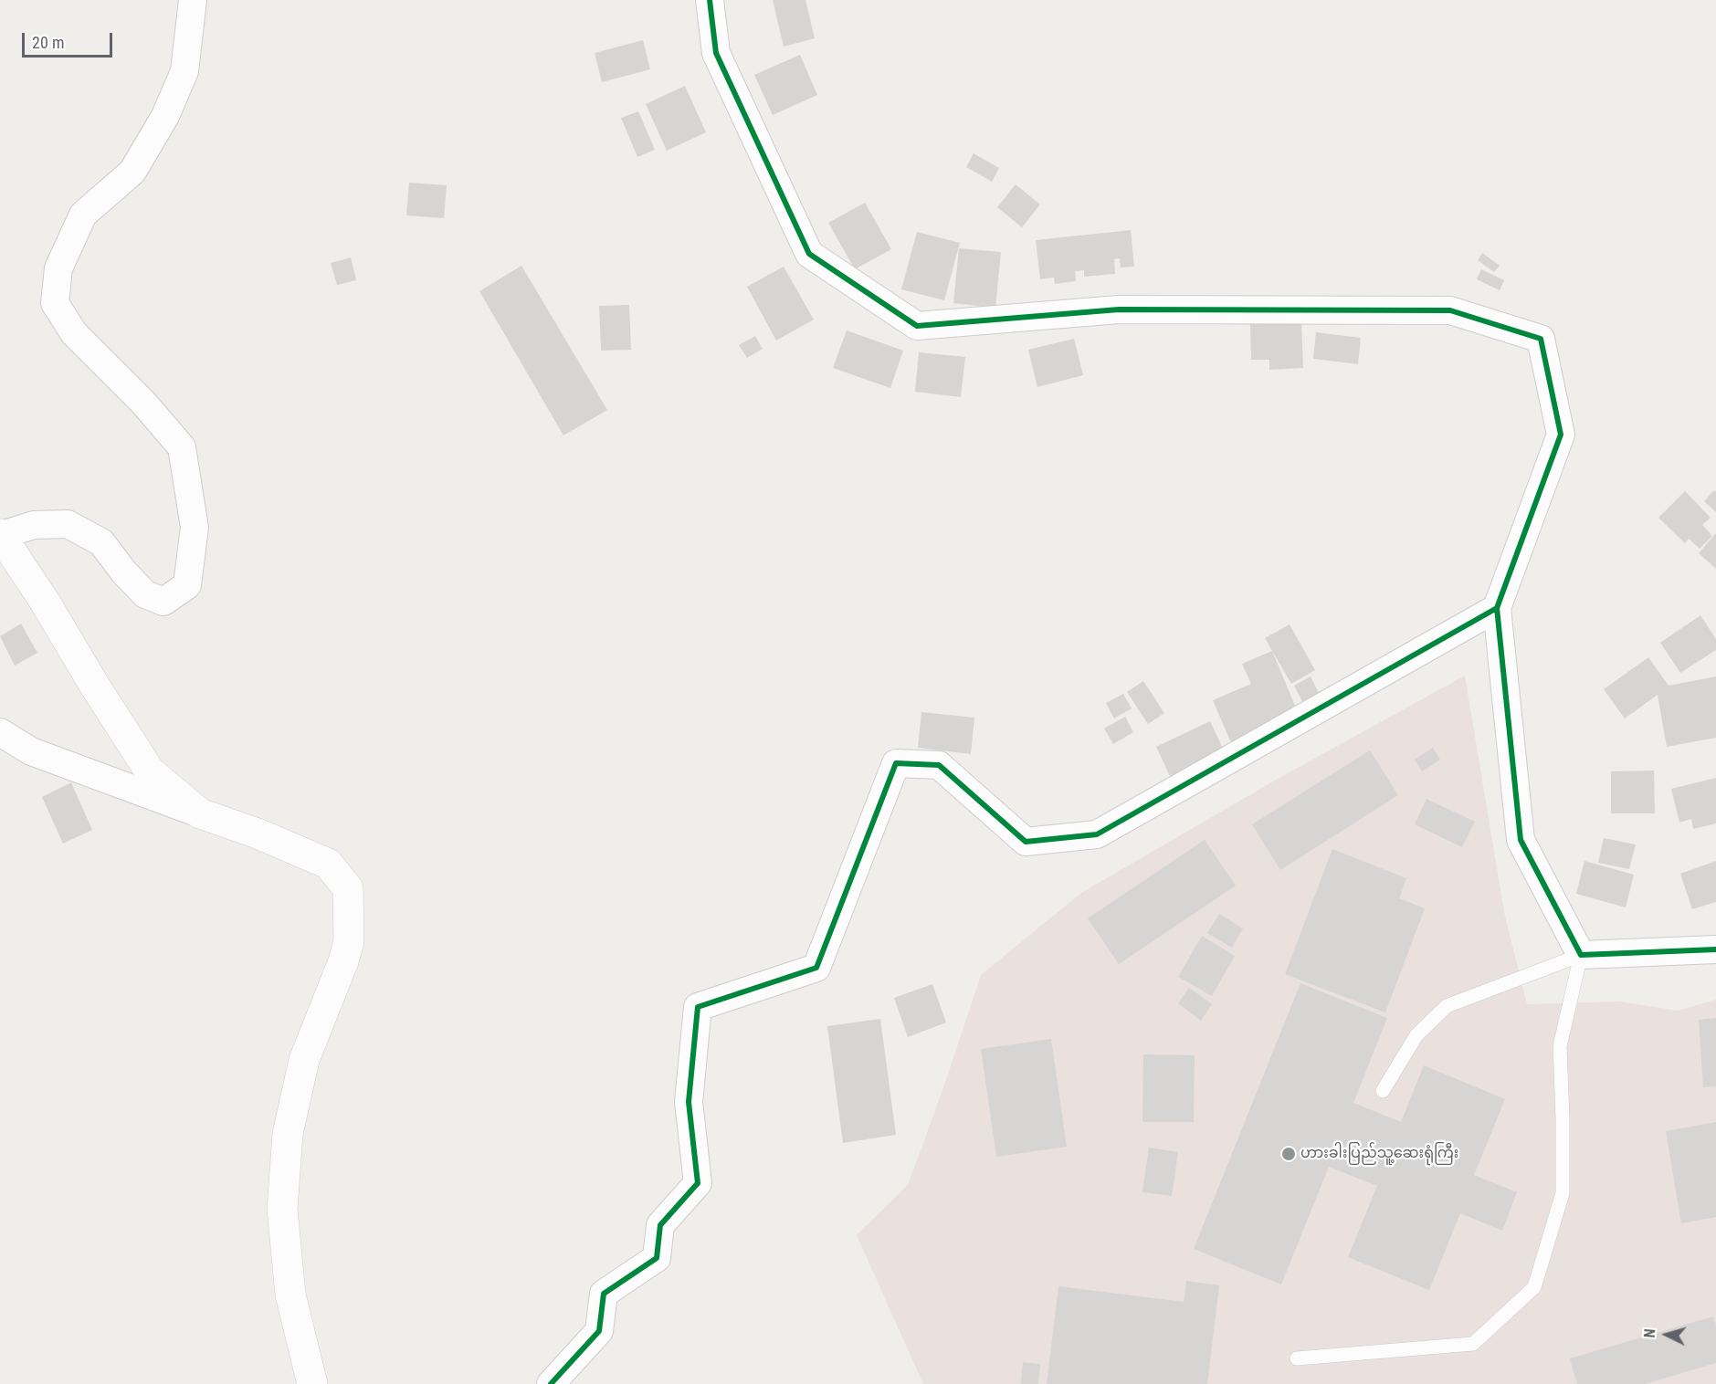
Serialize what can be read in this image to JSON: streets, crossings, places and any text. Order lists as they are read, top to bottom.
{
  "places": ["ဟားခါးပြည်သူ့ဆေးရုံကြီး"],
  "scale_bar": "20 m",
  "north": "left"
}
